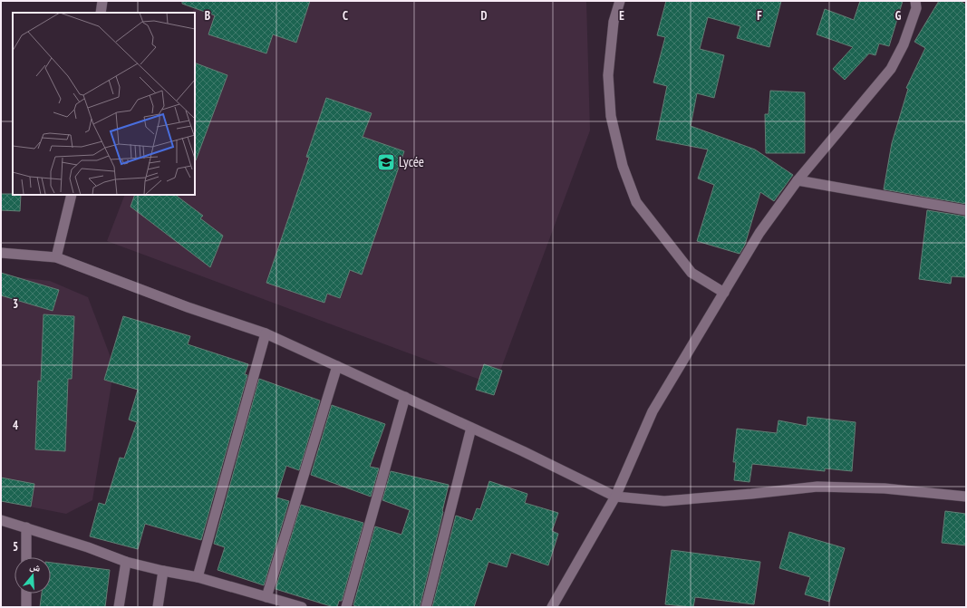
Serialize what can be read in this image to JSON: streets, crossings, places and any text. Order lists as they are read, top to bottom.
{
  "places": {
    "school or university": ["Lycée"]
  },
  "north": "top",
  "grid": {
    "columns": [
      "B",
      "C",
      "D",
      "E",
      "F",
      "G"
    ],
    "rows": ["3", "4", "5"]
  }
}
